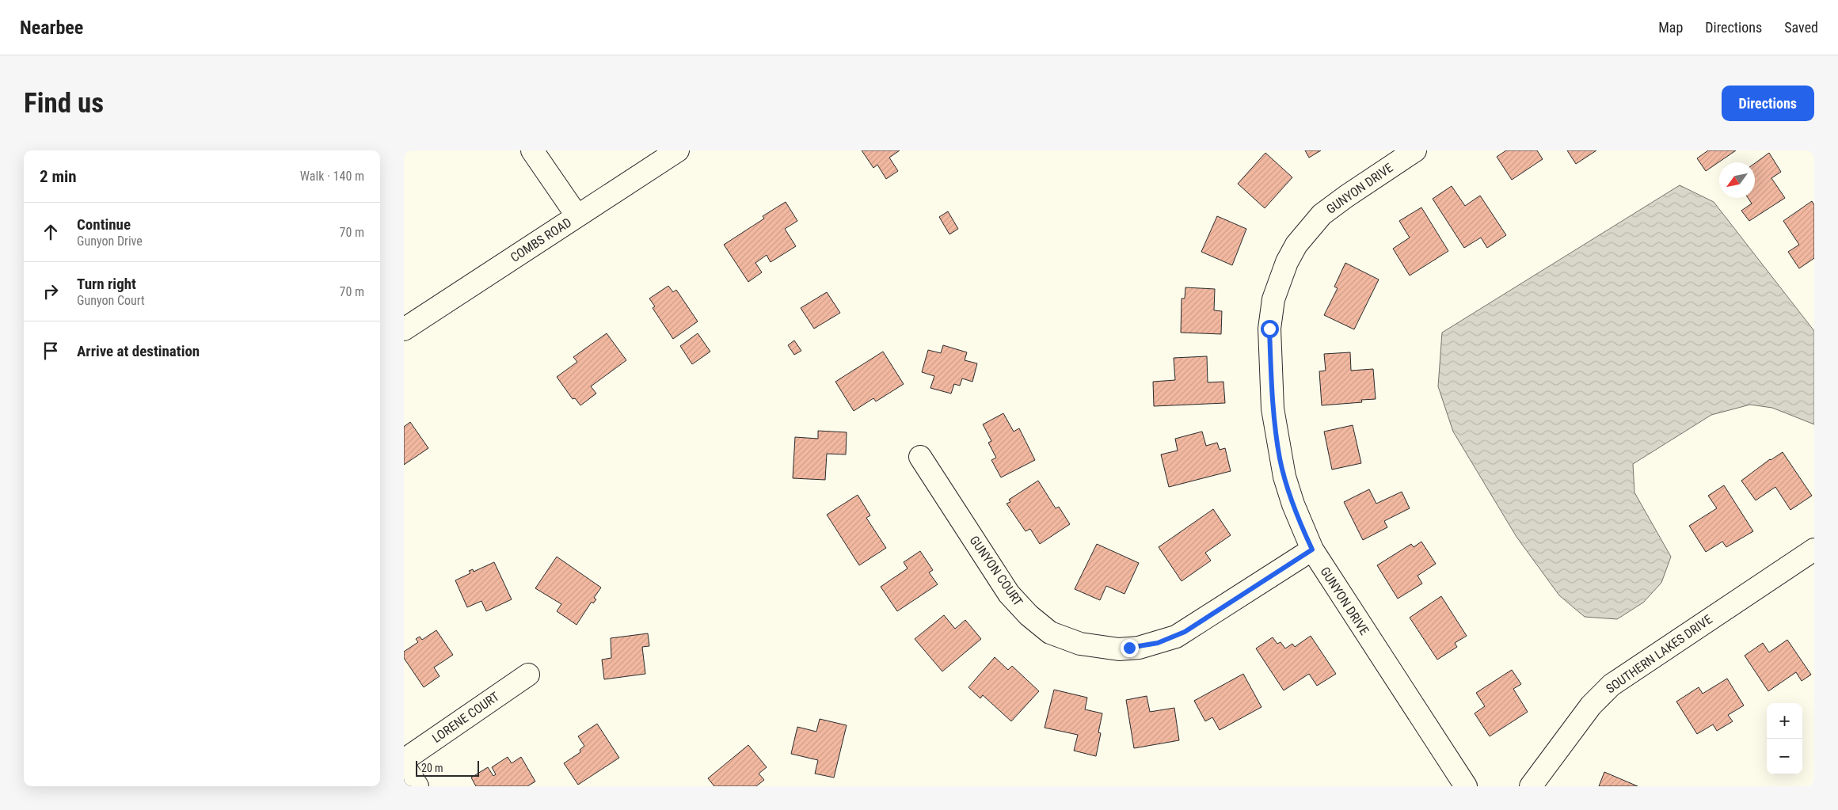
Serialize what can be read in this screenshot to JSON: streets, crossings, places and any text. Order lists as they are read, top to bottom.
{
  "streets": {
    "street": [
      "GUNYON DRIVE",
      "COMBS ROAD",
      "GUNYON COURT",
      "SOUTHERN LAKES DRIVE",
      "LORENE COURT"
    ]
  },
  "crossings": [
    ["GUNYON DRIVE", "GUNYON COURT"]
  ],
  "scale_bar": "20 m",
  "north": "bottom left",
  "page": {
    "header": "Nearbee",
    "nav": ["Map", "Directions", "Saved"],
    "buttons": "Directions",
    "title": "Find us",
    "heading": ["2 min", "Walk · 140 m"],
    "list": [
      ["Continue", "Gunyon Drive", "70 m"],
      ["Turn right", "Gunyon Court", "70 m"],
      "Arrive at destination"
    ],
    "map_buttons": ["+", "−"],
    "scale": "20 m"
  }
}
